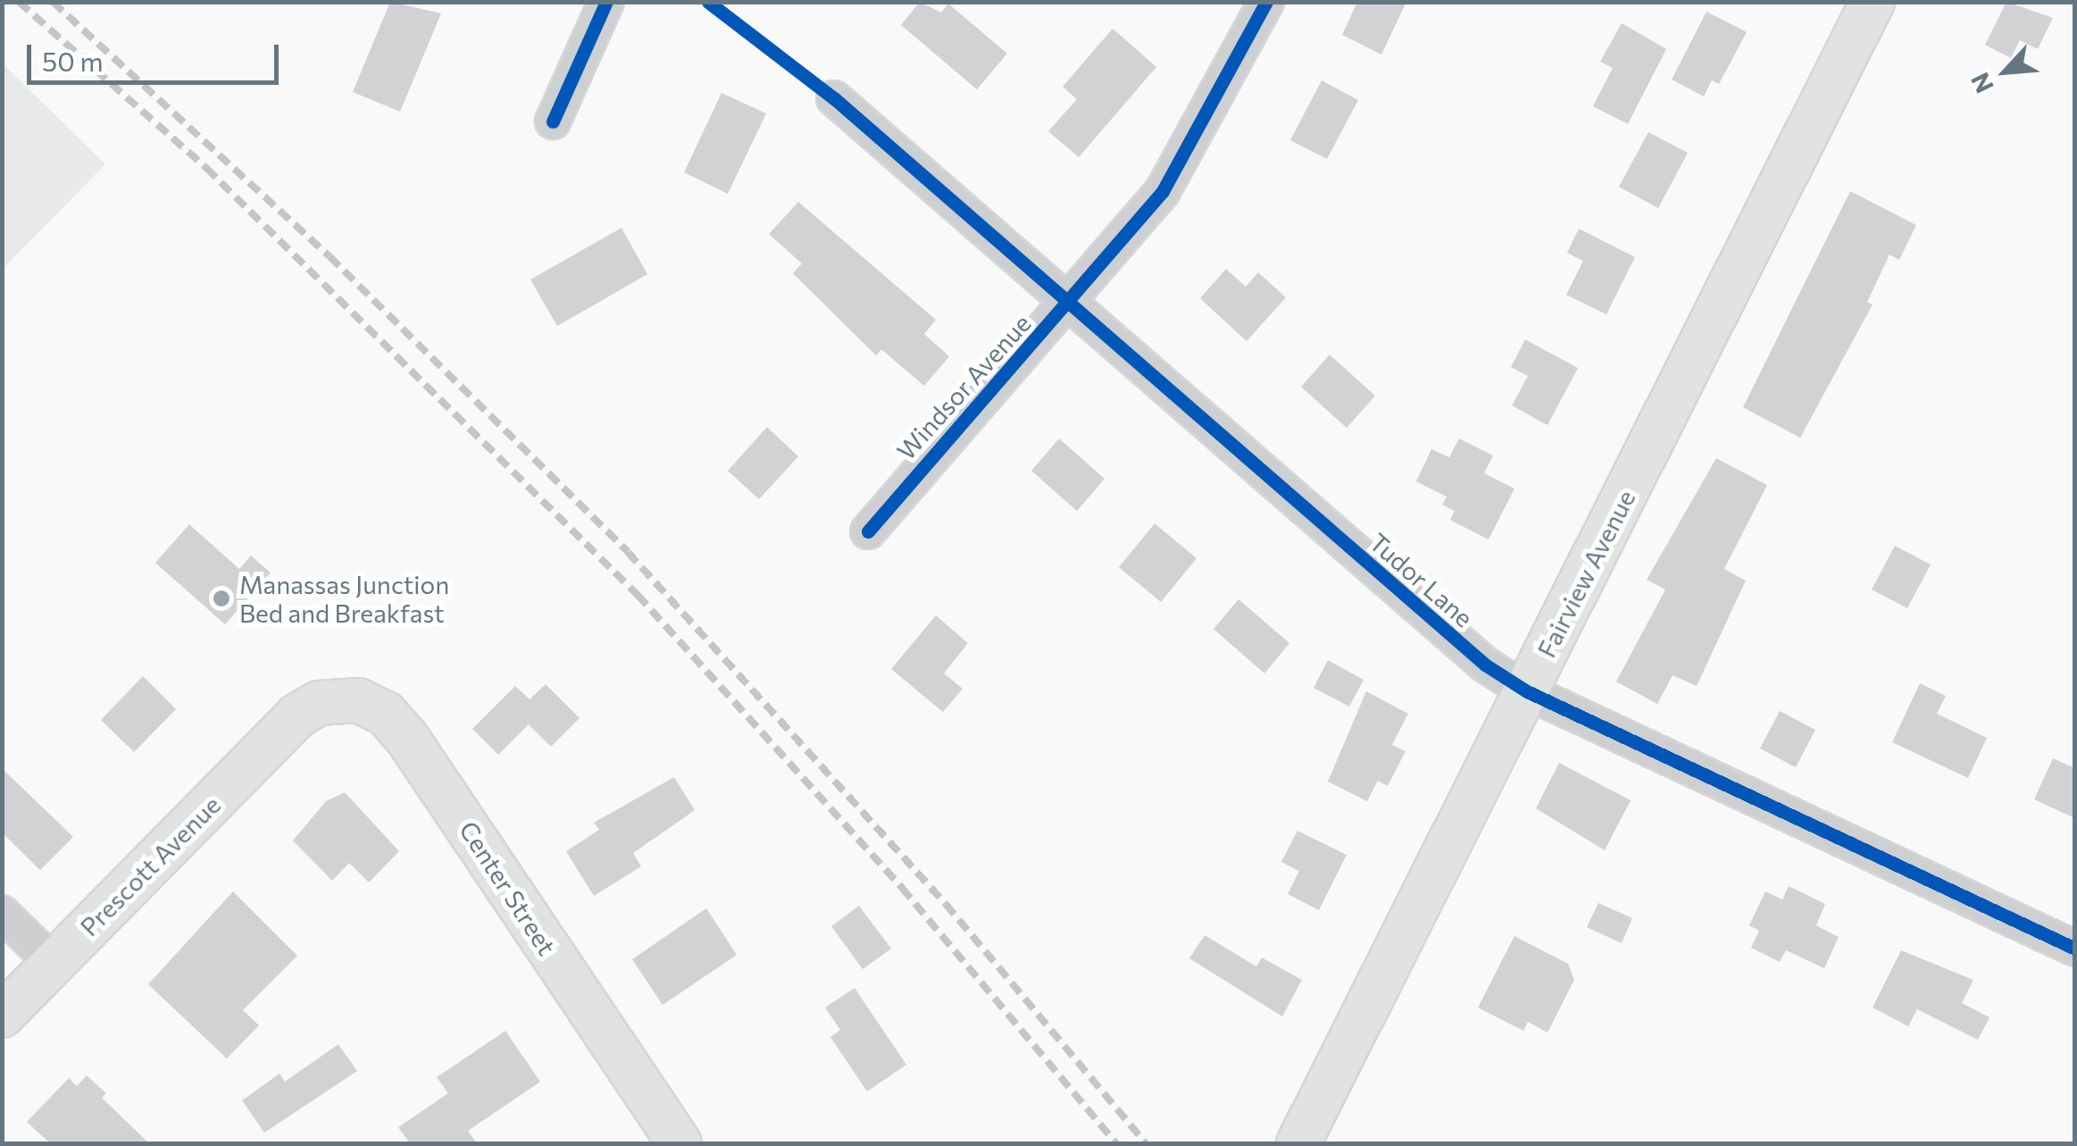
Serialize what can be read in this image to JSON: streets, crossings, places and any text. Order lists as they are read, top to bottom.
{
  "streets": {
    "main road": ["Fairview Avenue", "Prescott Avenue", "Center Street"],
    "street": ["Windsor Avenue", "Tudor Lane"]
  },
  "crossings": [
    ["Windsor Avenue", "Tudor Lane"],
    ["Fairview Avenue", "Tudor Lane"],
    ["Prescott Avenue", "Center Street"]
  ],
  "places": ["Manassas Junction Bed and Breakfast"],
  "scale_bar": "50 m",
  "north": "bottom left"
}
